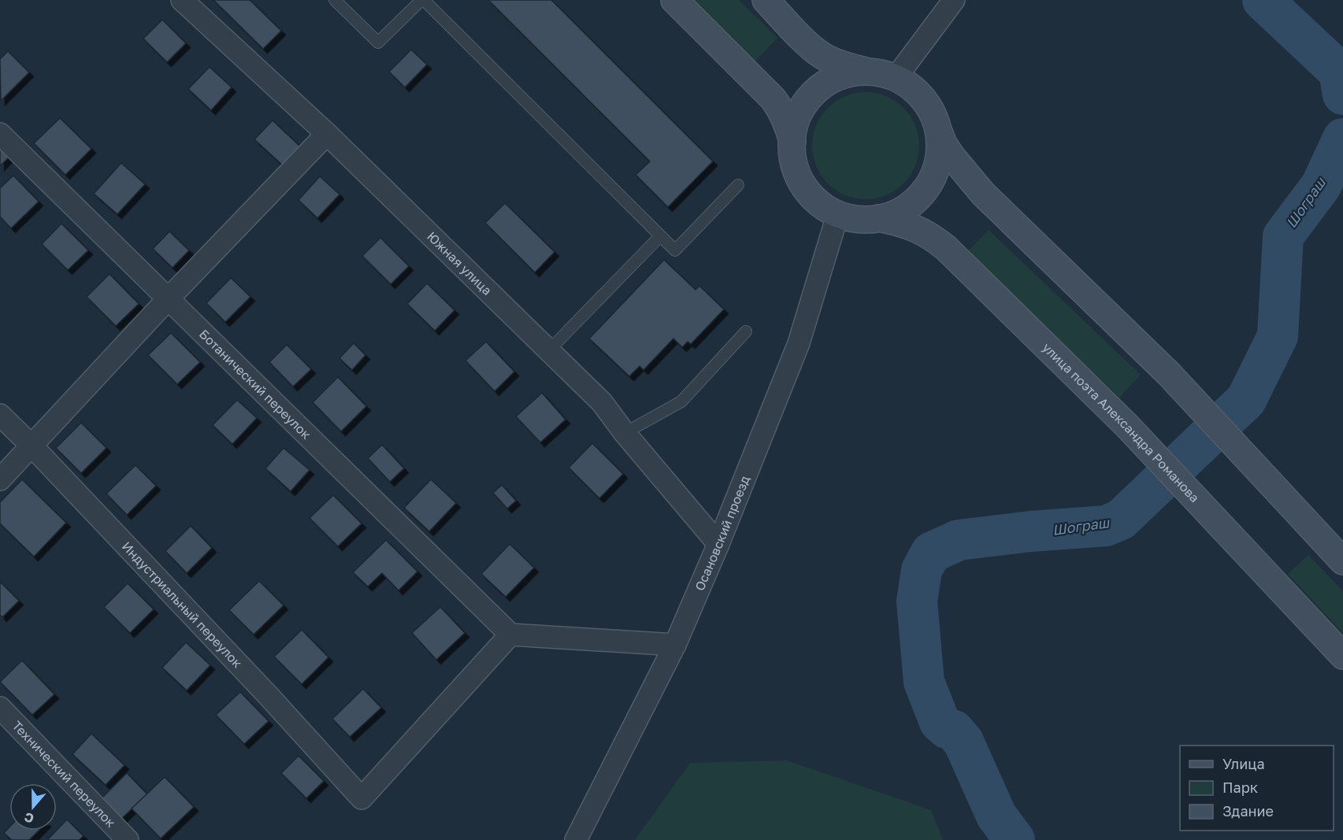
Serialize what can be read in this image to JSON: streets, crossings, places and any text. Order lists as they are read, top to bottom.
{
  "streets": {
    "main road": ["улица поэта Александра Романова"],
    "street": [
      "Южная улица",
      "Ботанический переулок",
      "Осановский проезд",
      "Индустриальный переулок",
      "Технический переулок"
    ]
  },
  "crossings": [
    ["Южная улица", "Осановский проезд"],
    ["Ботанический переулок", "Индустриальный переулок"],
    ["улица поэта Александра Романова", "Осановский проезд"]
  ],
  "water": ["Шограш"],
  "legend": ["Улица", "Парк", "Здание"],
  "north": "bottom"
}
